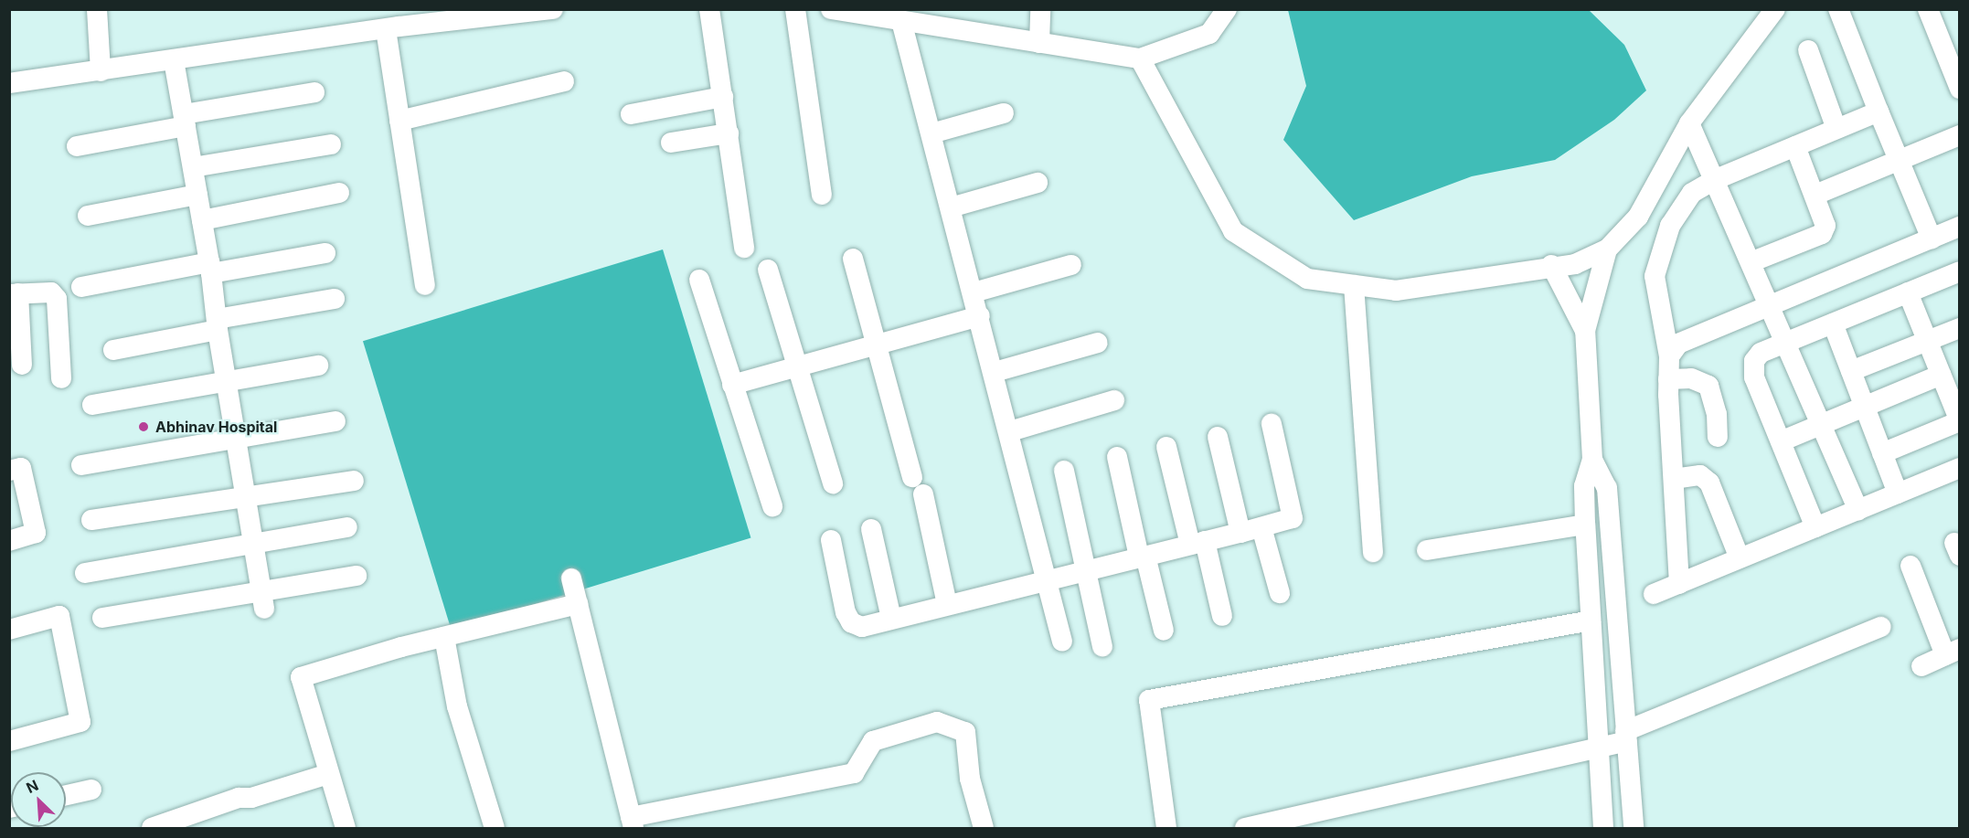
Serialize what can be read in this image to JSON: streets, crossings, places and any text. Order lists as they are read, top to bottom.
{
  "places": ["Abhinav Hospital"],
  "north": "top left"
}
